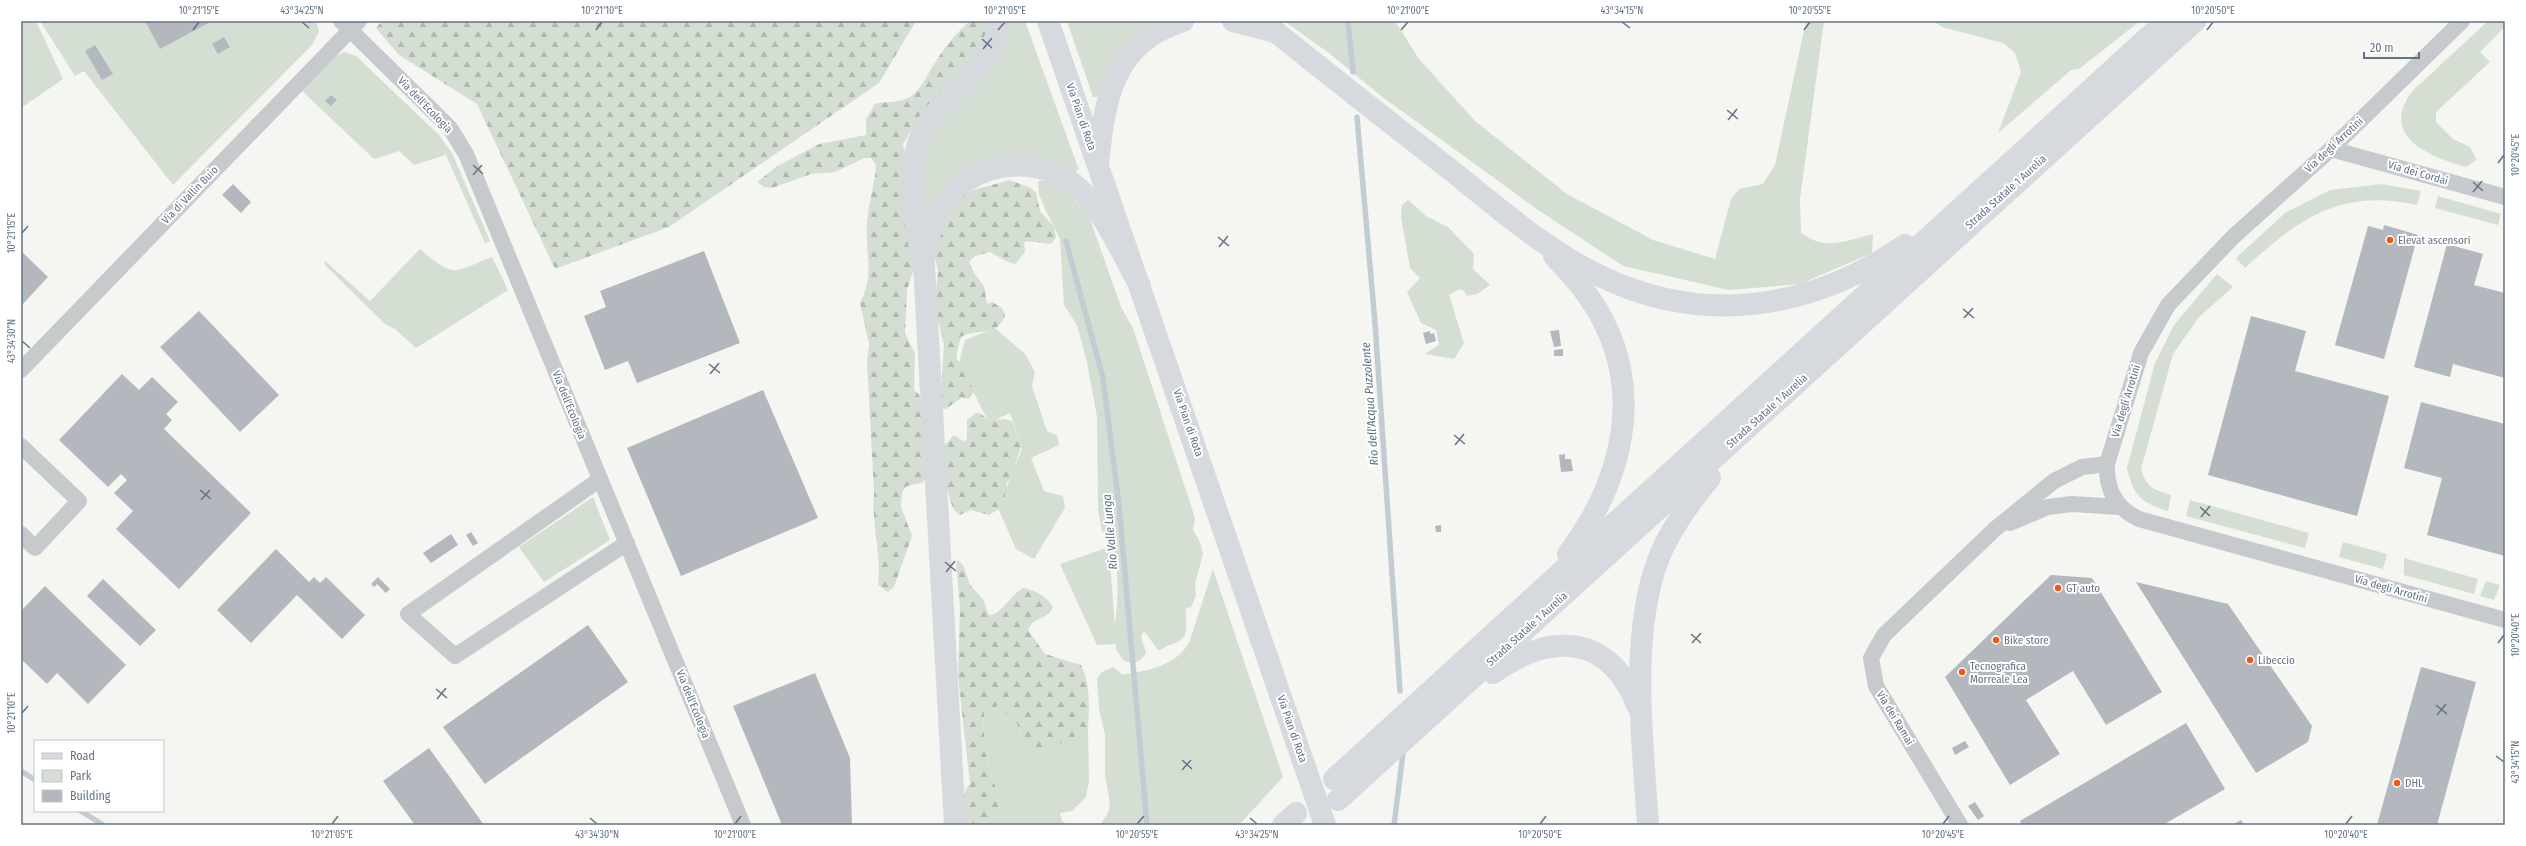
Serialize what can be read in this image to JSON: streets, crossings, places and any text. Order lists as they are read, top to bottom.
{
  "streets": {
    "main road": ["Via Pian di Rota", "Strada Statale 1 Aurelia"],
    "street": [
      "Via dell'Ecologia",
      "Via degli Arrotini",
      "Via dei Cordai",
      "Via di Vallin Buio",
      "Via dei Ramai"
    ]
  },
  "crossings": [
    ["Via dell'Ecologia", "Via di Vallin Buio"],
    ["Via degli Arrotini", "Via dei Cordai"],
    ["Via degli Arrotini", "Via dei Ramai"]
  ],
  "water": ["Rio dell'Acqua Puzzolente", "Rio Valle Lunga"],
  "places": [
    "Elevat ascensori",
    "GT auto",
    "Bike store",
    "Libeccio",
    "Tecnografica Morreale Lea",
    "DHL"
  ],
  "legend": ["Road", "Park", "Building"],
  "scale_bar": "20 m",
  "coordinates": [
    "10°21'15\"E",
    "43°34'25\"N",
    "10°21'10\"E",
    "10°21'05\"E",
    "10°21'00\"E",
    "43°34'15\"N",
    "10°20'55\"E",
    "10°20'50\"E",
    "10°20'45\"E",
    "43°34'30\"N",
    "10°20'40\"E"
  ]
}
